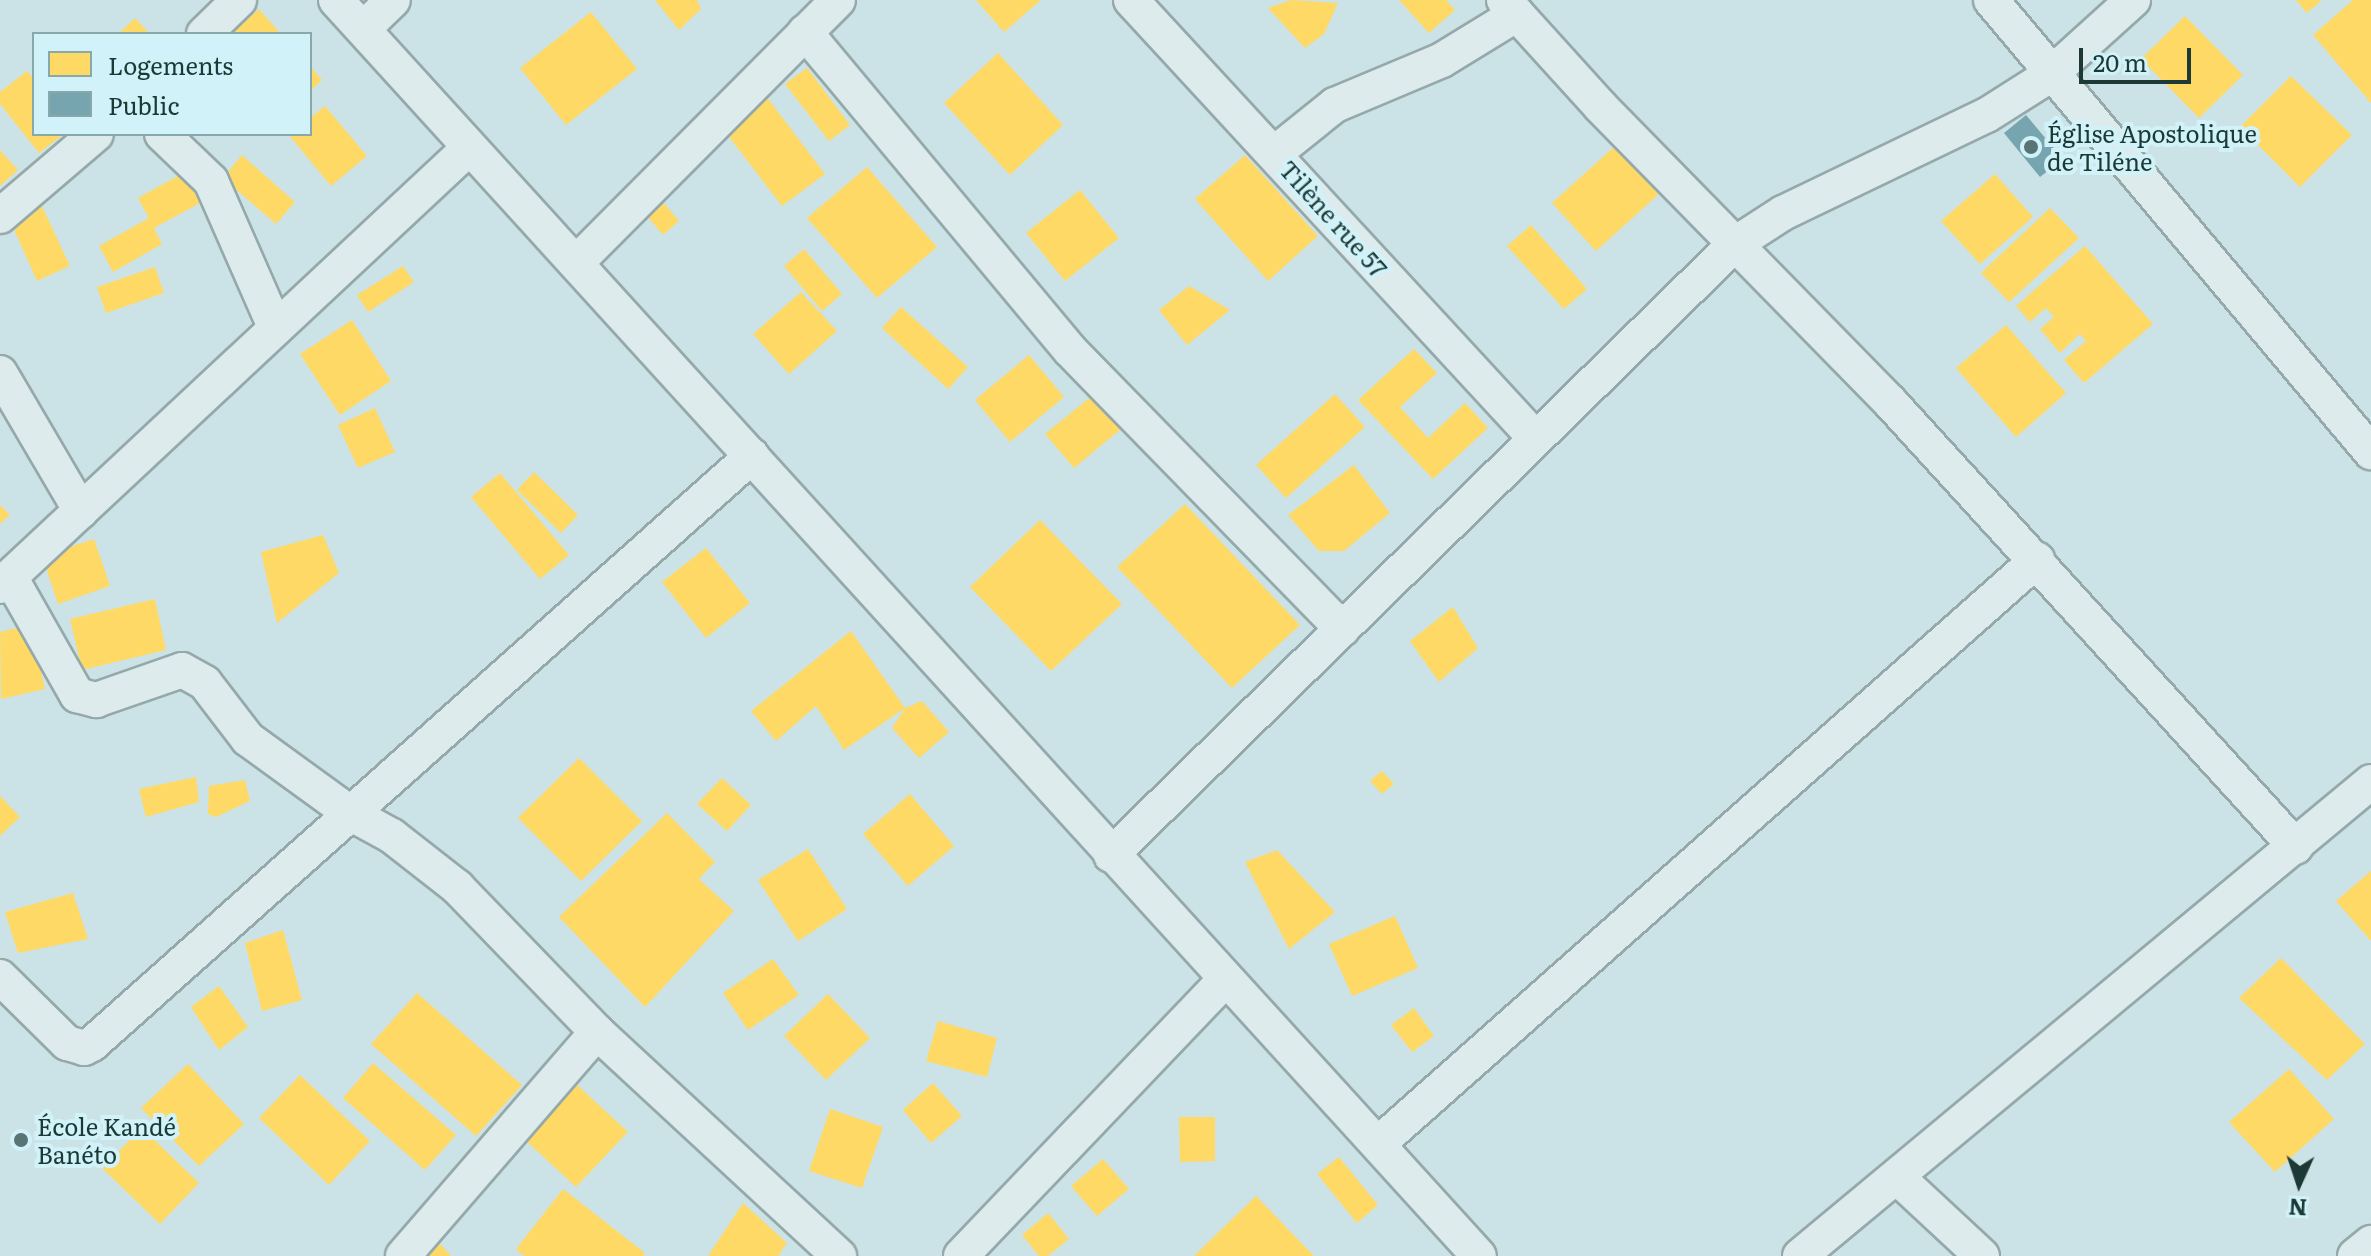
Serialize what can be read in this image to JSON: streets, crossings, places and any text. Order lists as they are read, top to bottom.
{
  "streets": {
    "street": ["Tilène rue 57"]
  },
  "places": ["Église Apostolique de Tiléne", "École Kandé Banéto"],
  "legend": ["Logements", "Public"],
  "scale_bar": "20 m",
  "north": "bottom"
}
